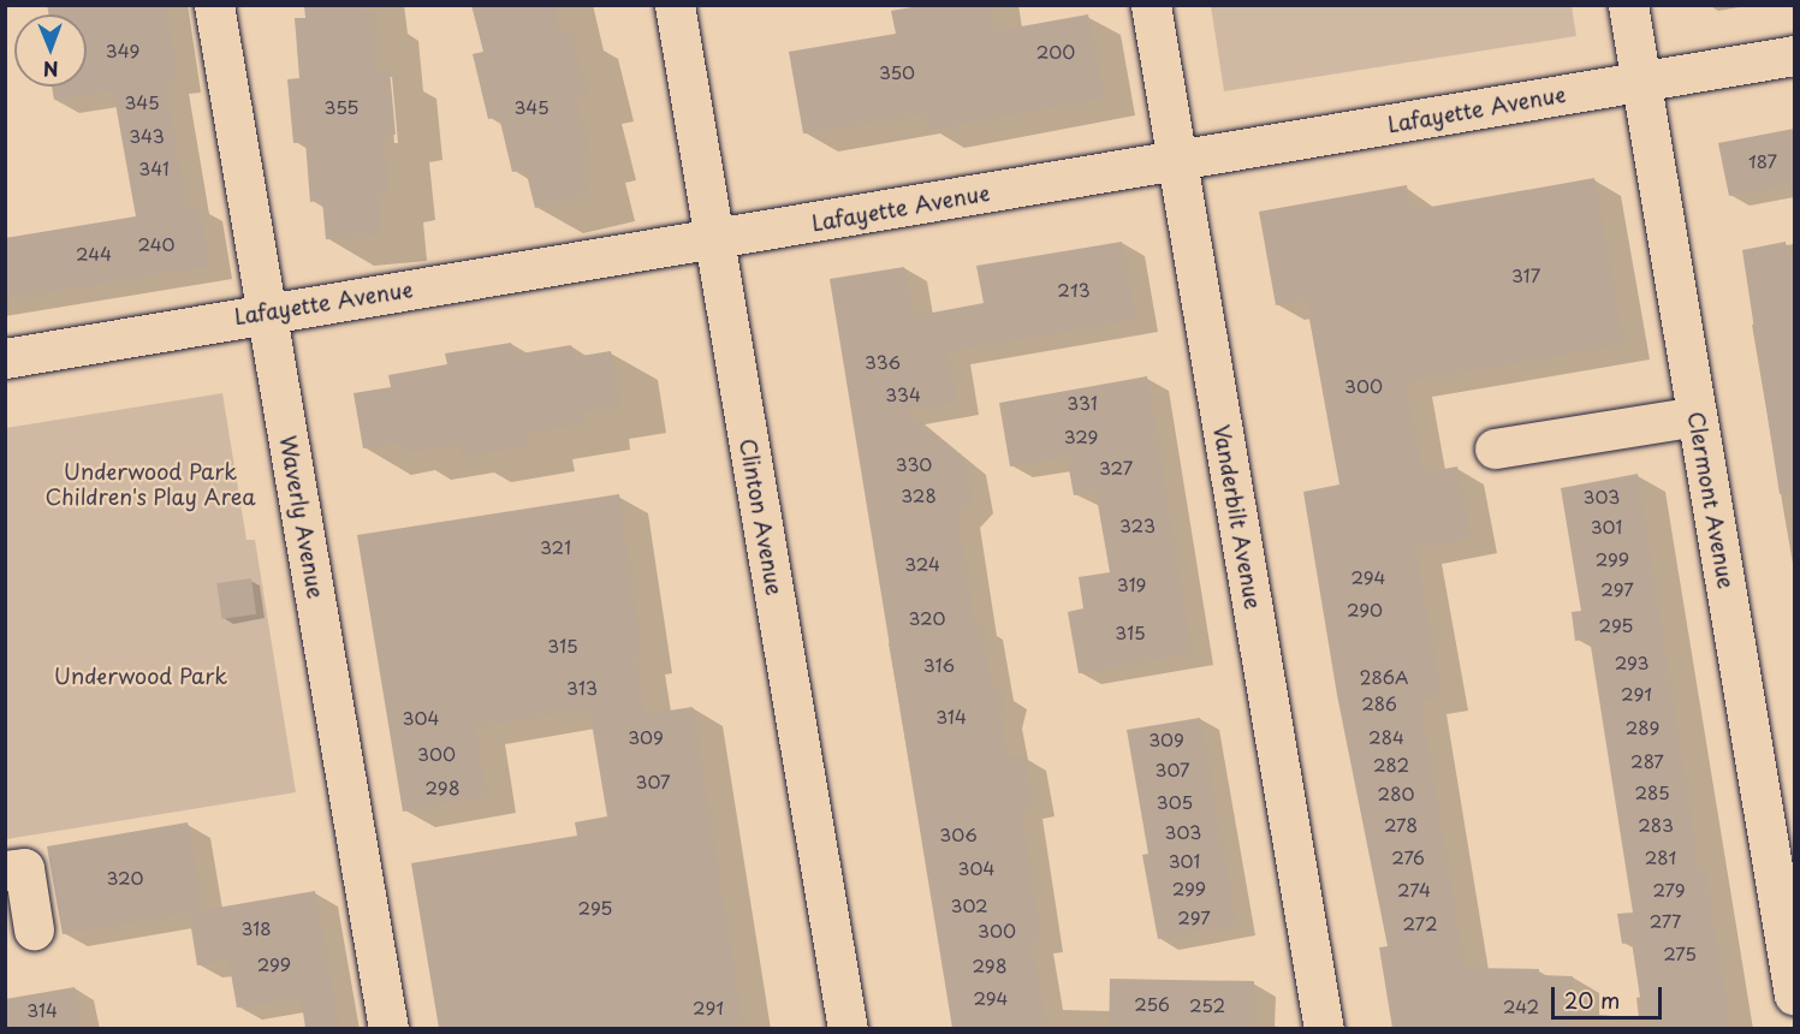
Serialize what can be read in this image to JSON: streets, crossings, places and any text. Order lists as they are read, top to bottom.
{
  "streets": {
    "street": [
      "Lafayette Avenue",
      "Clermont Avenue",
      "Waverly Avenue",
      "Clinton Avenue",
      "Vanderbilt Avenue"
    ]
  },
  "crossings": [
    ["Lafayette Avenue", "Clermont Avenue"],
    ["Lafayette Avenue", "Waverly Avenue"],
    ["Lafayette Avenue", "Clinton Avenue"],
    ["Lafayette Avenue", "Vanderbilt Avenue"]
  ],
  "parks": ["Underwood Park Children's Play Area", "Underwood Park"],
  "house_numbers": [
    "349",
    "200",
    "350",
    "345",
    "355",
    "345",
    "343",
    "187",
    "341",
    "240",
    "244",
    "317",
    "213",
    "336",
    "300",
    "334",
    "331",
    "329",
    "330",
    "327",
    "328",
    "303",
    "323",
    "301",
    "321",
    "299",
    "324",
    "294",
    "319",
    "297",
    "290",
    "320",
    "295",
    "315",
    "315",
    "293",
    "316",
    "286A",
    "313",
    "291",
    "286",
    "314",
    "304",
    "289",
    "309",
    "284",
    "309",
    "300",
    "287",
    "282",
    "307",
    "307",
    "298",
    "285",
    "280",
    "305",
    "278",
    "283",
    "303",
    "306",
    "276",
    "281",
    "301",
    "304",
    "320",
    "299",
    "274",
    "279",
    "302",
    "295",
    "297",
    "277",
    "272",
    "318",
    "300",
    "275",
    "299",
    "298",
    "294",
    "256",
    "252",
    "242",
    "291",
    "314"
  ],
  "scale_bar": "20 m",
  "north": "bottom"
}
